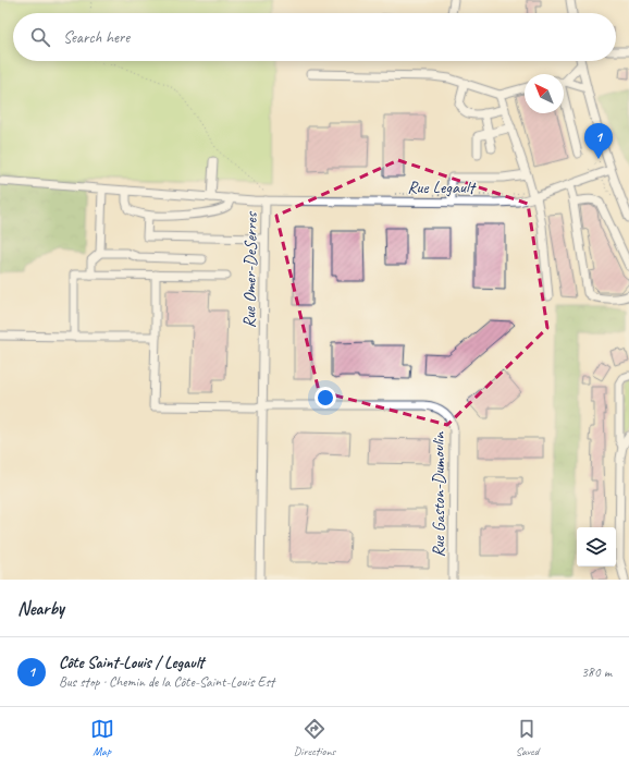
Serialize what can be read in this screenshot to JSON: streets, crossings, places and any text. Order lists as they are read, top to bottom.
{
  "streets": {
    "street": ["Rue Legault", "Rue Omer-DeSerres", "Rue Gaston-Dumoulin"]
  },
  "crossings": [
    ["Rue Legault", "Rue Omer-DeSerres"],
    ["Rue Omer-DeSerres", "Rue Gaston-Dumoulin"]
  ],
  "north": "top left",
  "page": {
    "search": "Search here",
    "pins": "1",
    "heading": "Nearby",
    "list": [
      {
        "mark": "1",
        "name": "Côte Saint-Louis / Legault",
        "note": "Bus stop · Chemin de la Côte-Saint-Louis Est",
        "value": "380 m"
      }
    ],
    "nav": ["Map", "Directions", "Saved"]
  }
}
